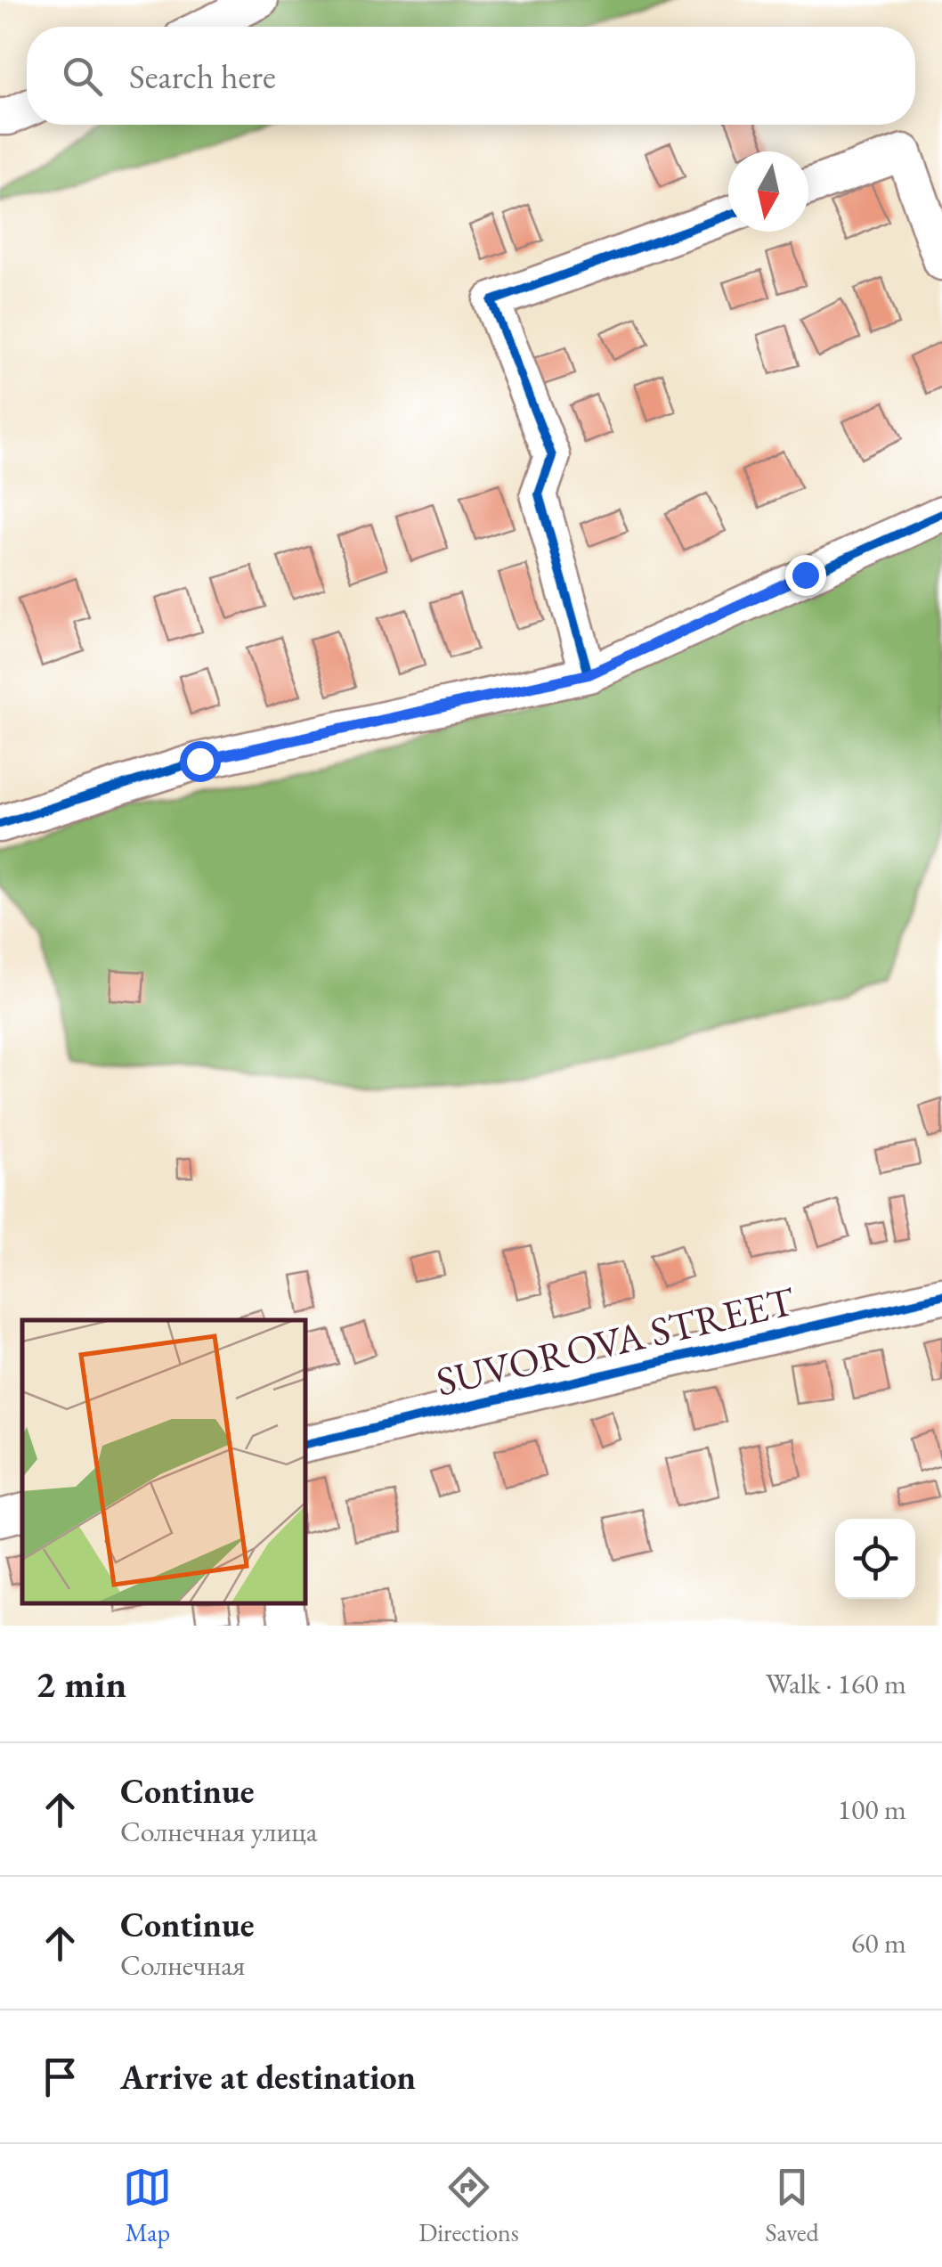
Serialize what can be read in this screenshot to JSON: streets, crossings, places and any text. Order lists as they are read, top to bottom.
{
  "streets": {
    "street": ["SUVOROVA STREET"]
  },
  "north": "bottom",
  "page": {
    "search": "Search here",
    "heading": ["2 min", "Walk · 160 m"],
    "list": [
      ["Continue", "Солнечная улица", "100 m"],
      ["Continue", "Солнечная", "60 m"],
      "Arrive at destination"
    ],
    "nav": ["Map", "Directions", "Saved"]
  }
}
